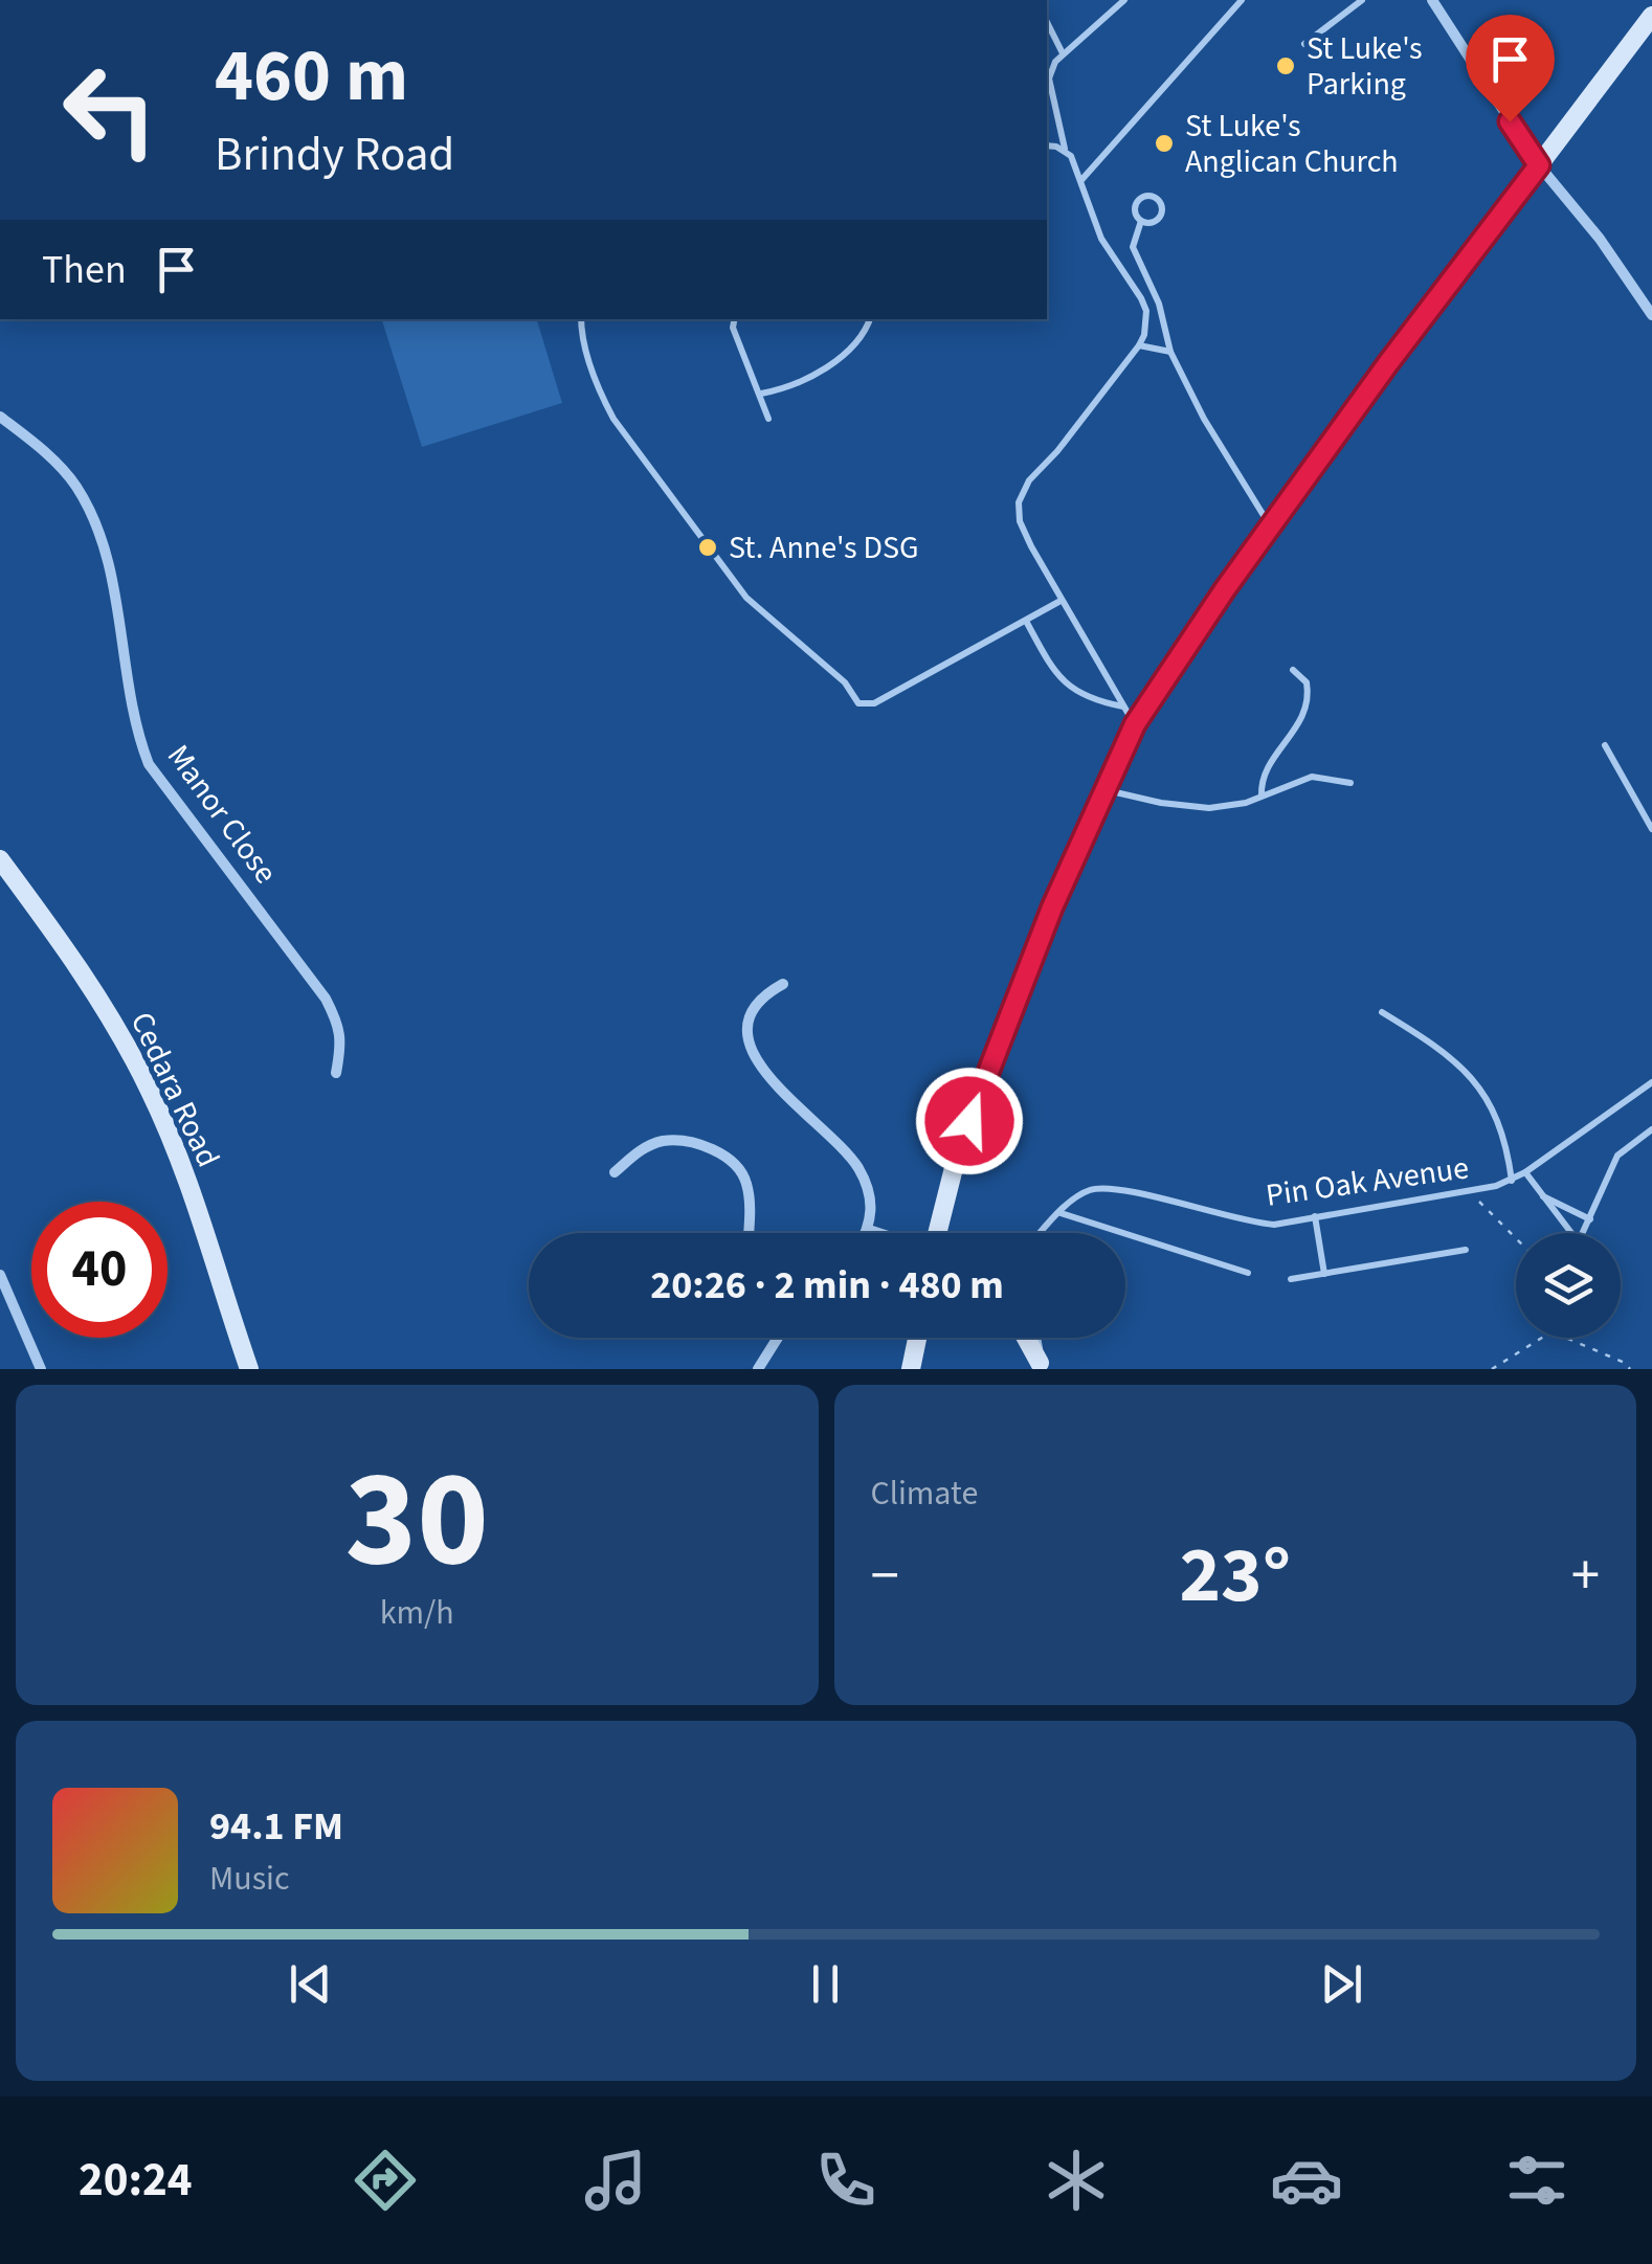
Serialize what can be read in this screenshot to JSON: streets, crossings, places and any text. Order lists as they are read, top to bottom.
{
  "streets": {
    "street": ["Manor Close", "Cedara Road"],
    "lane": ["Pin Oak Avenue"]
  },
  "places": ["St Luke's Parking", "St Luke's Anglican Church", "St. Anne's DSG"],
  "page": {
    "turn": ["460 m", "Brindy Road"],
    "then": "Then",
    "limit": "40",
    "trip": "20:26 · 2 min · 480 m",
    "tile": [
      ["30", "km/h"],
      "Climate"
    ],
    "heat": ["−", "23°", "+"],
    "song": ["94.1 FM", "Music"],
    "tabs": "20:24"
  }
}
